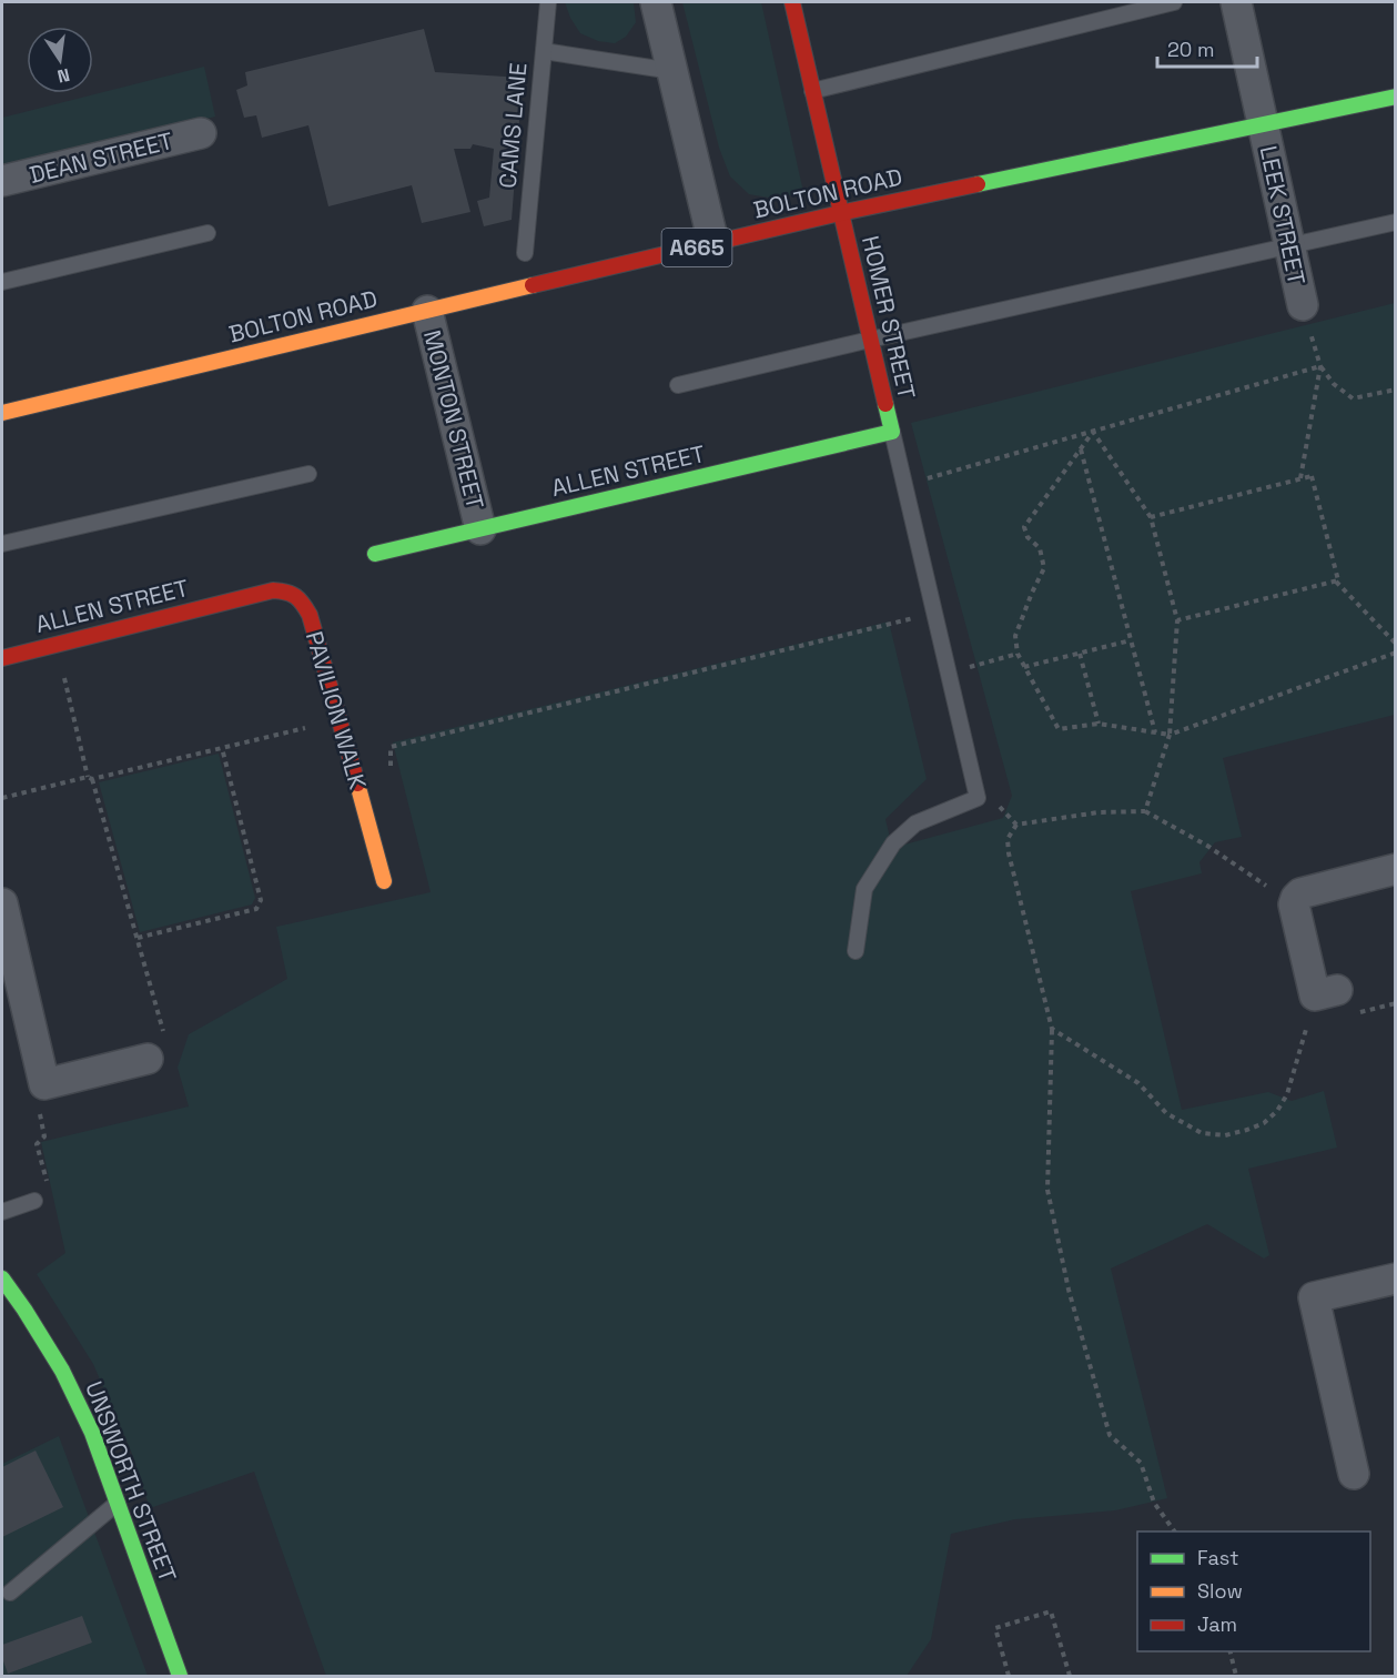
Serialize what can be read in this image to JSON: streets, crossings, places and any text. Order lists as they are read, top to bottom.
{
  "streets": {
    "street": [
      "DEAN STREET",
      "BOLTON ROAD",
      "LEEK STREET",
      "A665",
      "HOMER STREET",
      "MONTON STREET",
      "ALLEN STREET",
      "PAVILION WALK",
      "UNSWORTH STREET"
    ],
    "lane": ["CAMS LANE"]
  },
  "crossings": [
    ["BOLTON ROAD", "LEEK STREET"],
    ["BOLTON ROAD", "HOMER STREET"],
    ["BOLTON ROAD", "MONTON STREET"],
    ["HOMER STREET", "ALLEN STREET"],
    ["MONTON STREET", "ALLEN STREET"],
    ["ALLEN STREET", "PAVILION WALK"]
  ],
  "legend": ["Fast", "Slow", "Jam"],
  "scale_bar": "20 m",
  "north": "bottom"
}
